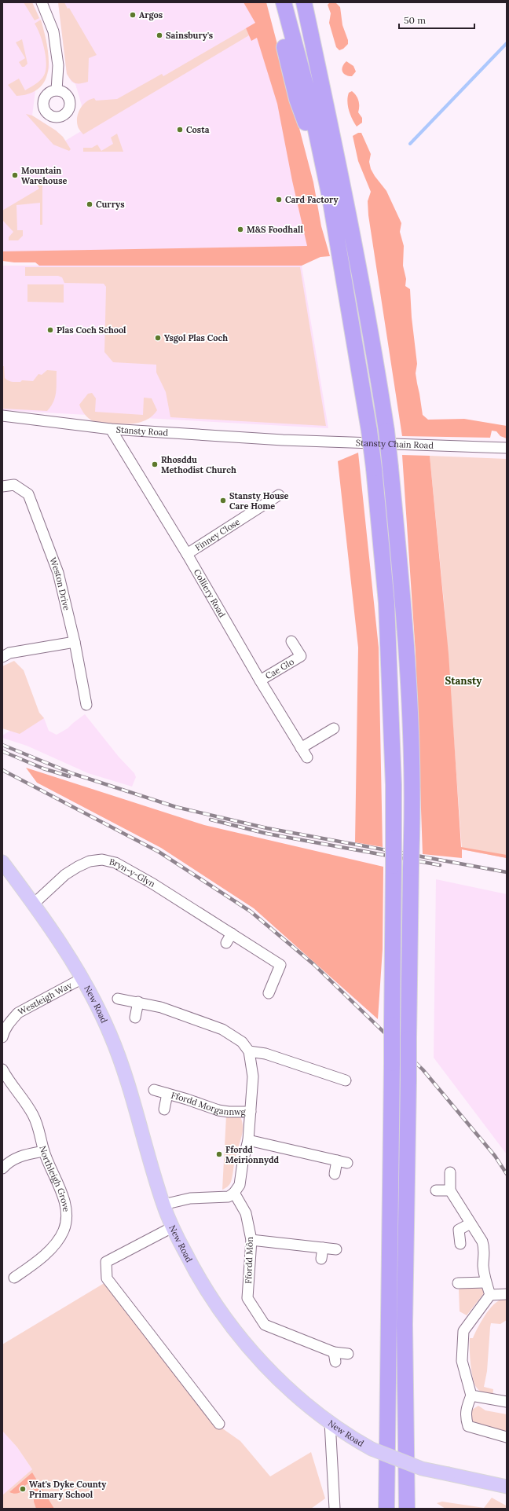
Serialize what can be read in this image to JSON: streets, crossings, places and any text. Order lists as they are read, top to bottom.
{
  "streets": {
    "main road": ["New Road"],
    "street": [
      "Stansty Road",
      "Stansty Chain Road",
      "Finney Close",
      "Weston Drive",
      "Colliery Road",
      "Cae Glo",
      "Bryn-y-Glyn",
      "Westleigh Way",
      "Ffordd Morgannwg",
      "Northleigh Grove",
      "Ffordd Môn"
    ]
  },
  "crossings": [
    ["Stansty Road", "Stansty Chain Road"],
    ["Stansty Road", "Colliery Road"],
    ["Finney Close", "Colliery Road"],
    ["Colliery Road", "Cae Glo"],
    ["Bryn-y-Glyn", "New Road"],
    ["Westleigh Way", "New Road"]
  ],
  "districts": ["Stansty"],
  "places": [
    "Argos",
    "Sainsbury's",
    "Costa",
    "Mountain Warehouse",
    "Card Factory",
    "Currys",
    "M&S Foodhall",
    "Plas Coch School",
    "Ysgol Plas Coch",
    "Rhosddu Methodist Church",
    "Stansty House Care Home",
    "Ffordd Meirionnydd",
    "Wat's Dyke County Primary School"
  ],
  "scale_bar": "50 m"
}
